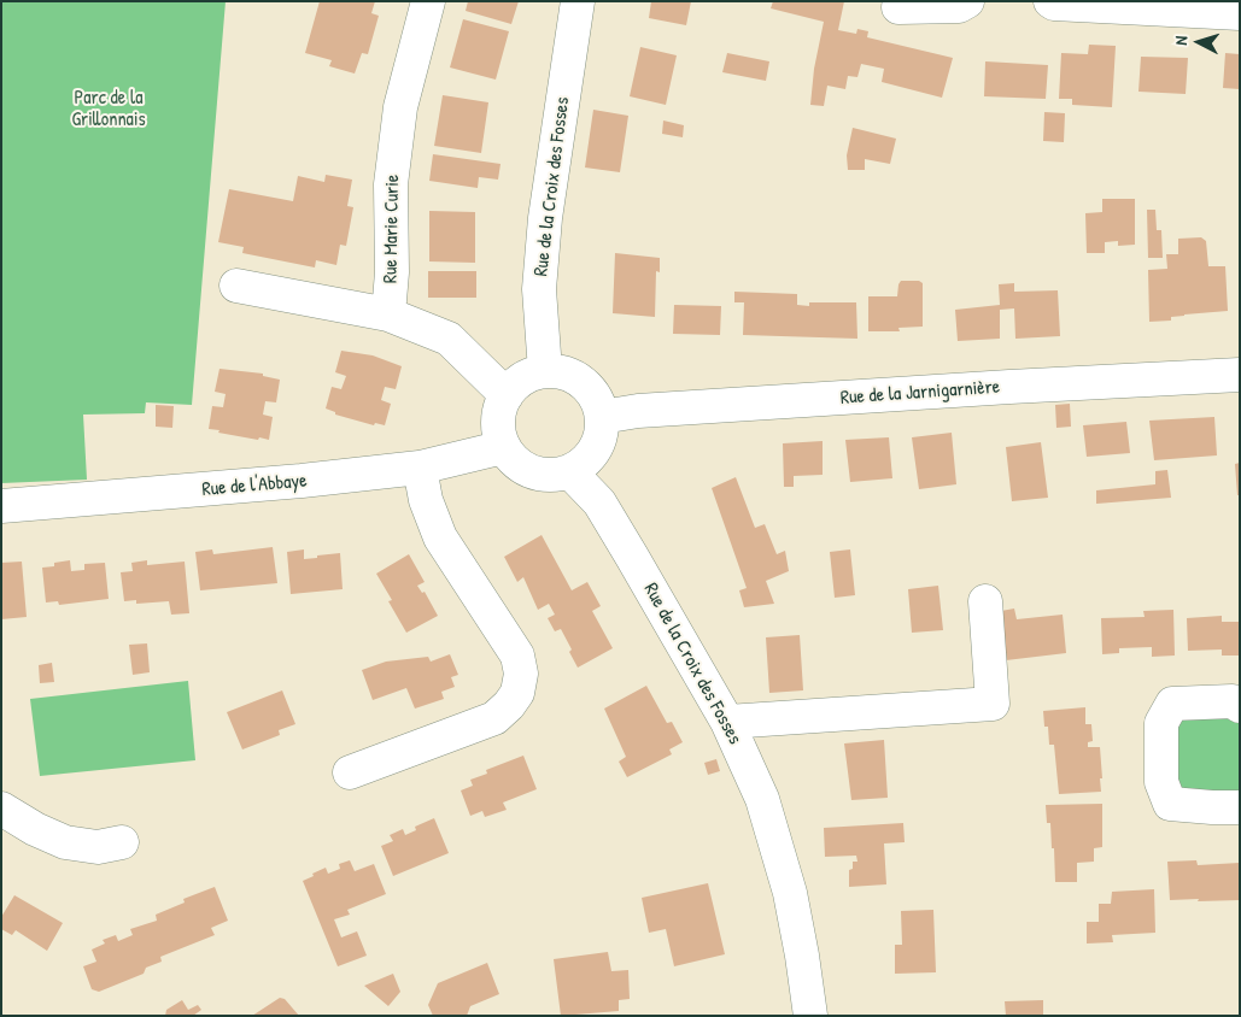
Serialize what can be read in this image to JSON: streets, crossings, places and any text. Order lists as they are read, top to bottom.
{
  "streets": {
    "street": [
      "Rue de la Croix des Fosses",
      "Rue Marie Curie",
      "Rue de la Jarnigarnière",
      "Rue de l'Abbaye"
    ]
  },
  "crossings": [
    ["Rue de la Croix des Fosses", "Rue de la Jarnigarnière"],
    ["Rue de la Croix des Fosses", "Rue de l'Abbaye"],
    ["Rue de la Jarnigarnière", "Rue de l'Abbaye"]
  ],
  "parks": ["Parc de la Grillonnais"],
  "north": "left"
}
